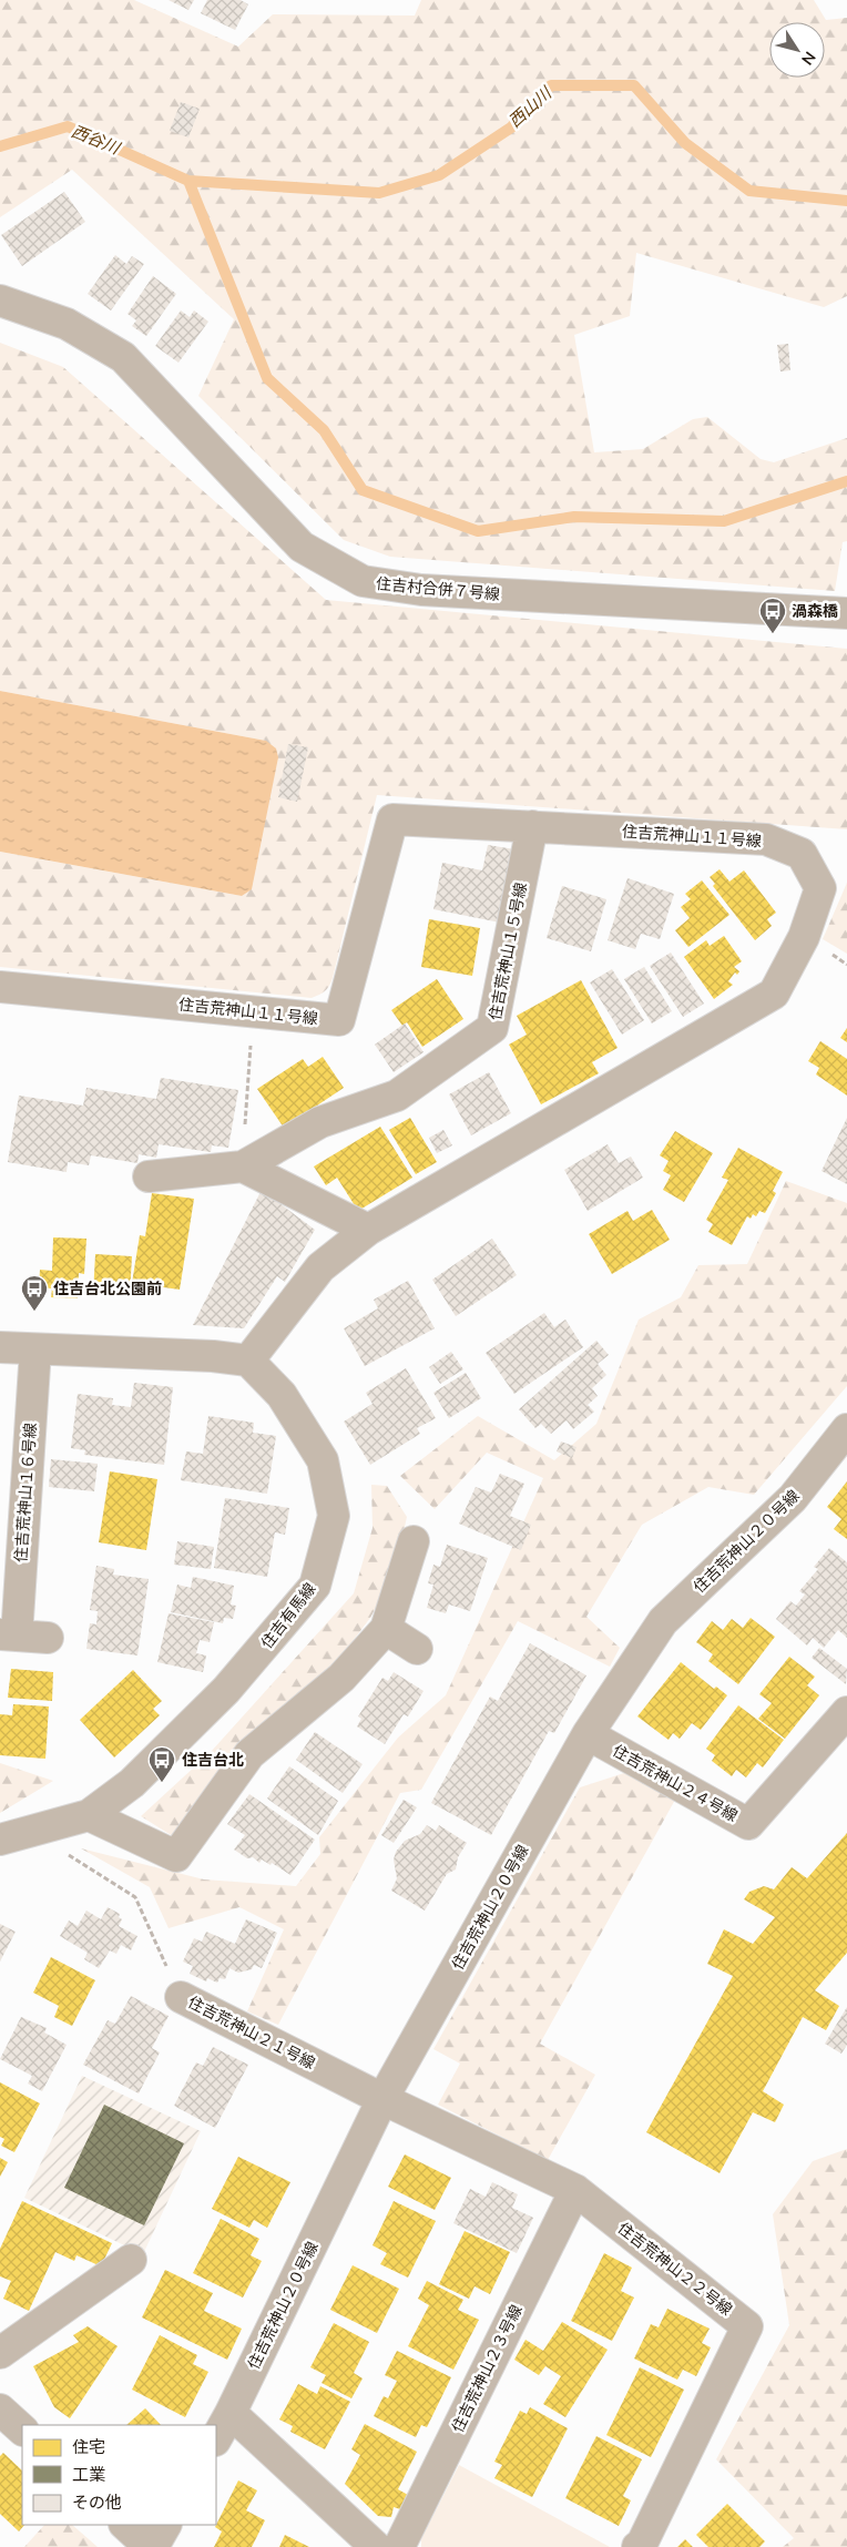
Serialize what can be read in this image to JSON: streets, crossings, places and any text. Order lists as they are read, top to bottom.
{
  "streets": {
    "street": [
      "住吉村合併７号線",
      "住吉荒神山１１号線",
      "住吉荒神山１５号線",
      "住吉荒神山１６号線",
      "住吉荒神山２０号線",
      "住吉有馬線",
      "住吉荒神山２４号線",
      "住吉荒神山２１号線",
      "住吉荒神山２２号線",
      "住吉荒神山２３号線"
    ]
  },
  "crossings": [
    ["住吉荒神山１１号線", "住吉荒神山１５号線"],
    ["住吉荒神山１１号線", "住吉有馬線"],
    ["住吉荒神山２０号線", "住吉荒神山２４号線"],
    ["住吉荒神山２０号線", "住吉荒神山２１号線"],
    ["住吉荒神山２０号線", "住吉荒神山２２号線"],
    ["住吉有馬線", "住吉荒神山２１号線"],
    ["住吉荒神山２１号線", "住吉荒神山２２号線"],
    ["住吉荒神山２２号線", "住吉荒神山２３号線"]
  ],
  "water": ["西山川", "西谷川"],
  "places": {
    "bus stop": ["渦森橋", "住吉台北公園前", "住吉台北"]
  },
  "legend": ["住宅", "工業", "その他"],
  "north": "bottom right"
}
